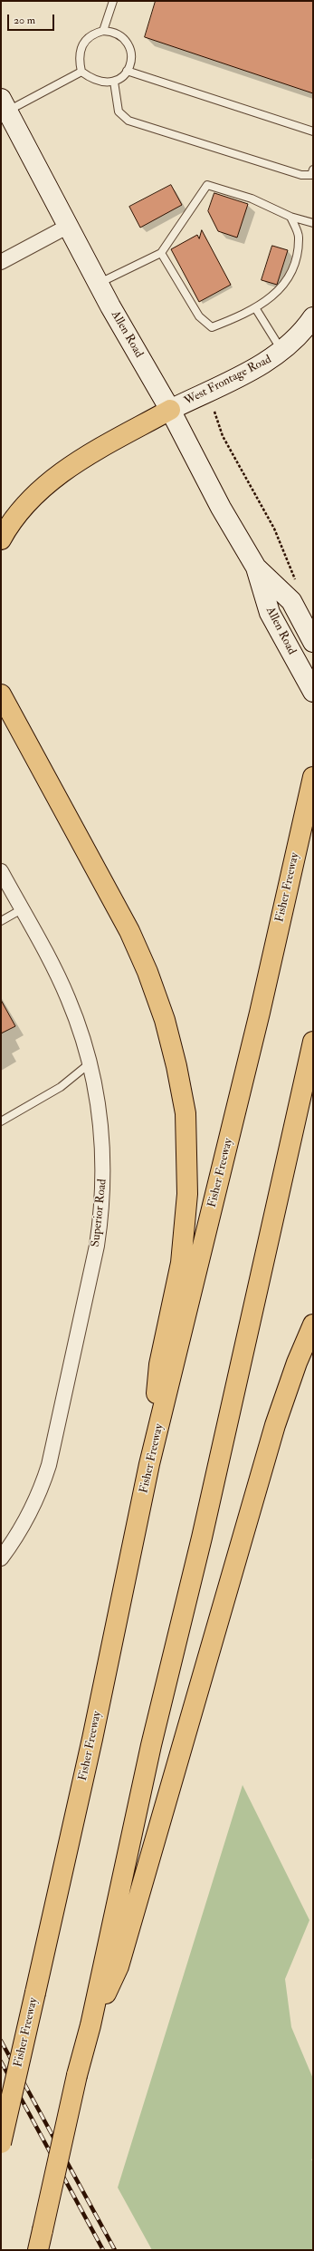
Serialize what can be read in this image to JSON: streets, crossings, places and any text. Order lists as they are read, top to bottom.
{
  "streets": {
    "highway": ["Fisher Freeway"],
    "main road": ["Allen Road", "West Frontage Road"],
    "street": ["Superior Road"]
  },
  "crossings": [
    ["Allen Road", "West Frontage Road"]
  ],
  "scale_bar": "20 m"
}
